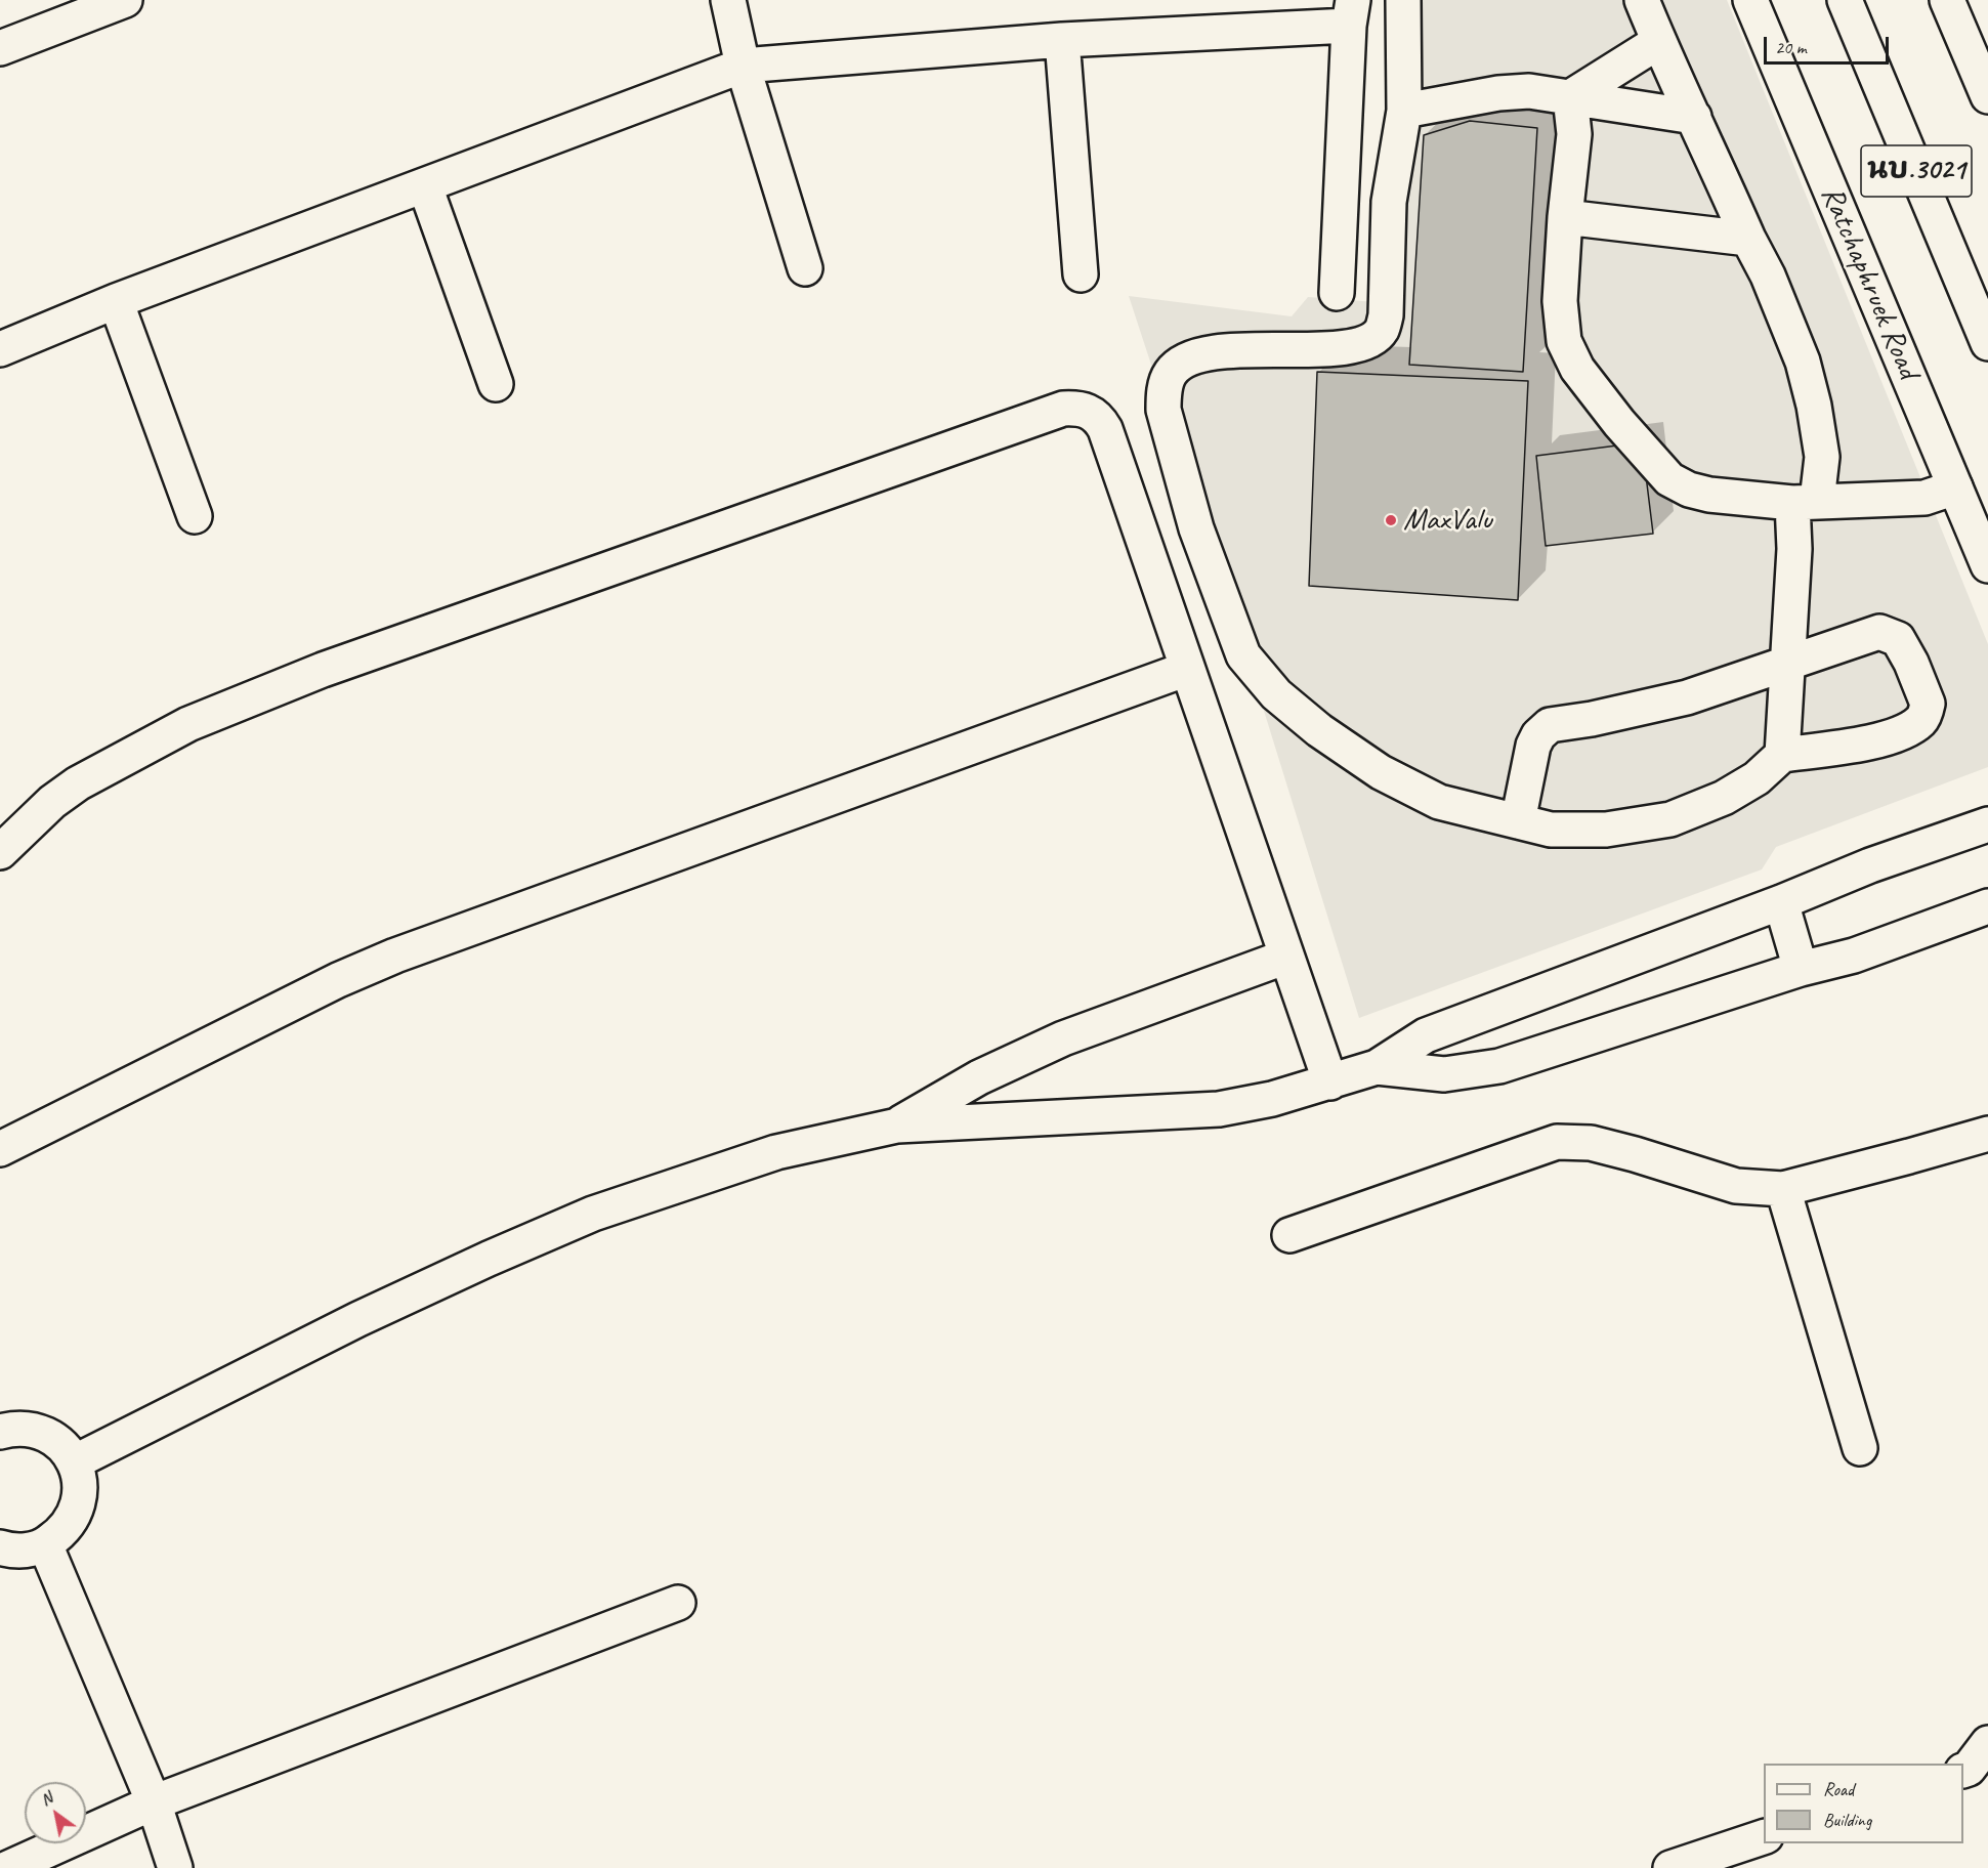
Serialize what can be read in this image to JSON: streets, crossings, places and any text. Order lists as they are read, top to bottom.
{
  "streets": {
    "street": ["นบ.3021", "Ratchaphruek Road"]
  },
  "places": ["MaxValu"],
  "legend": ["Road", "Building"],
  "scale_bar": "20 m",
  "north": "top left"
}
